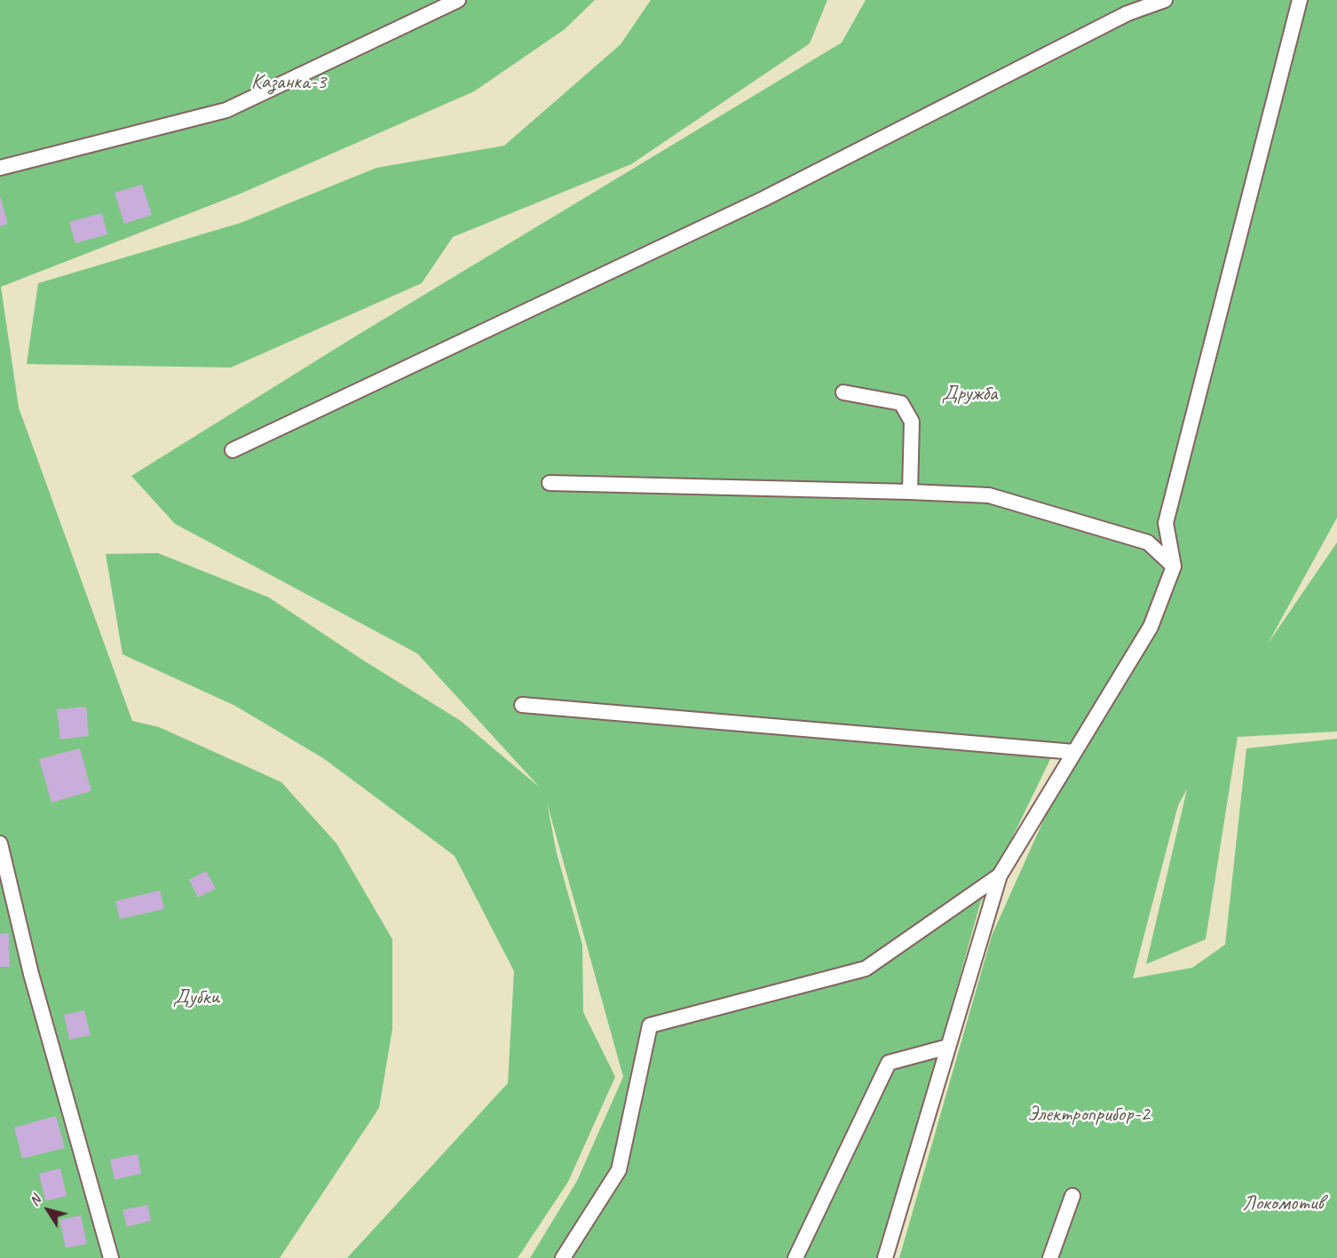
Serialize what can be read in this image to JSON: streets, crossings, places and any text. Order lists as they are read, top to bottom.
{
  "parks": [
    "Казанка-3",
    "Дружба",
    "Дубки",
    "Электроприбор-2",
    "Локомотив"
  ],
  "north": "top left"
}
